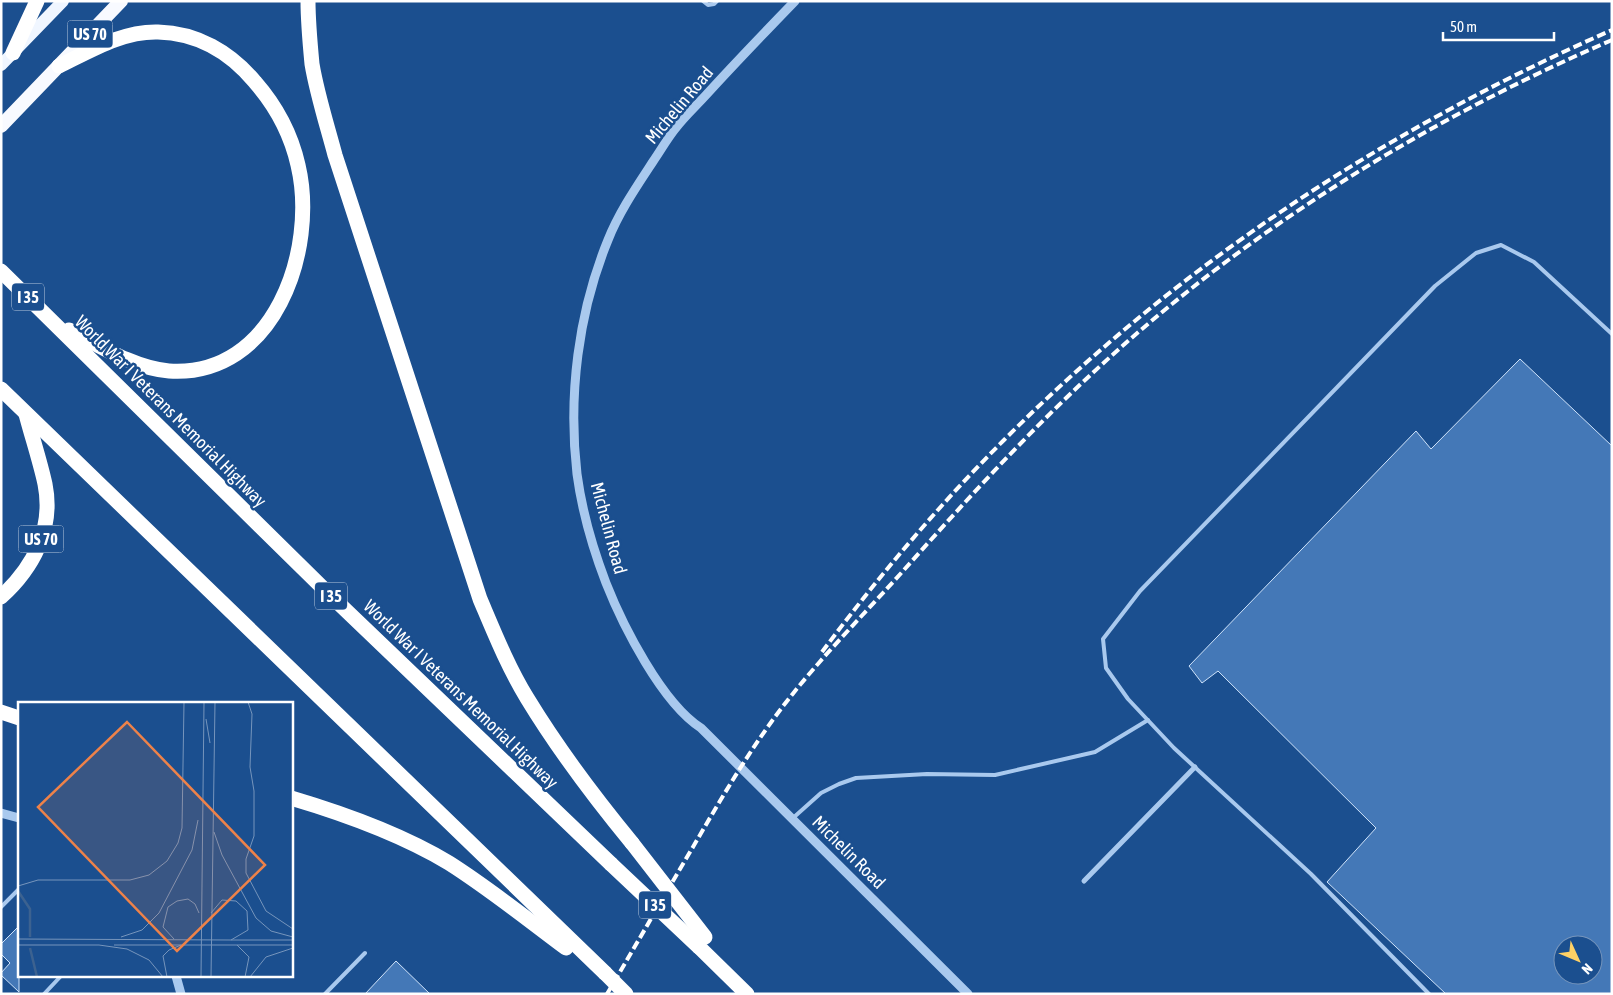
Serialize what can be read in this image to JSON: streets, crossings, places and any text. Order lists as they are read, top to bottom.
{
  "streets": {
    "highway": ["US 70", "I 35", "World War I Veterans Memorial Highway"],
    "street": ["Michelin Road"]
  },
  "scale_bar": "50 m",
  "north": "bottom right"
}
